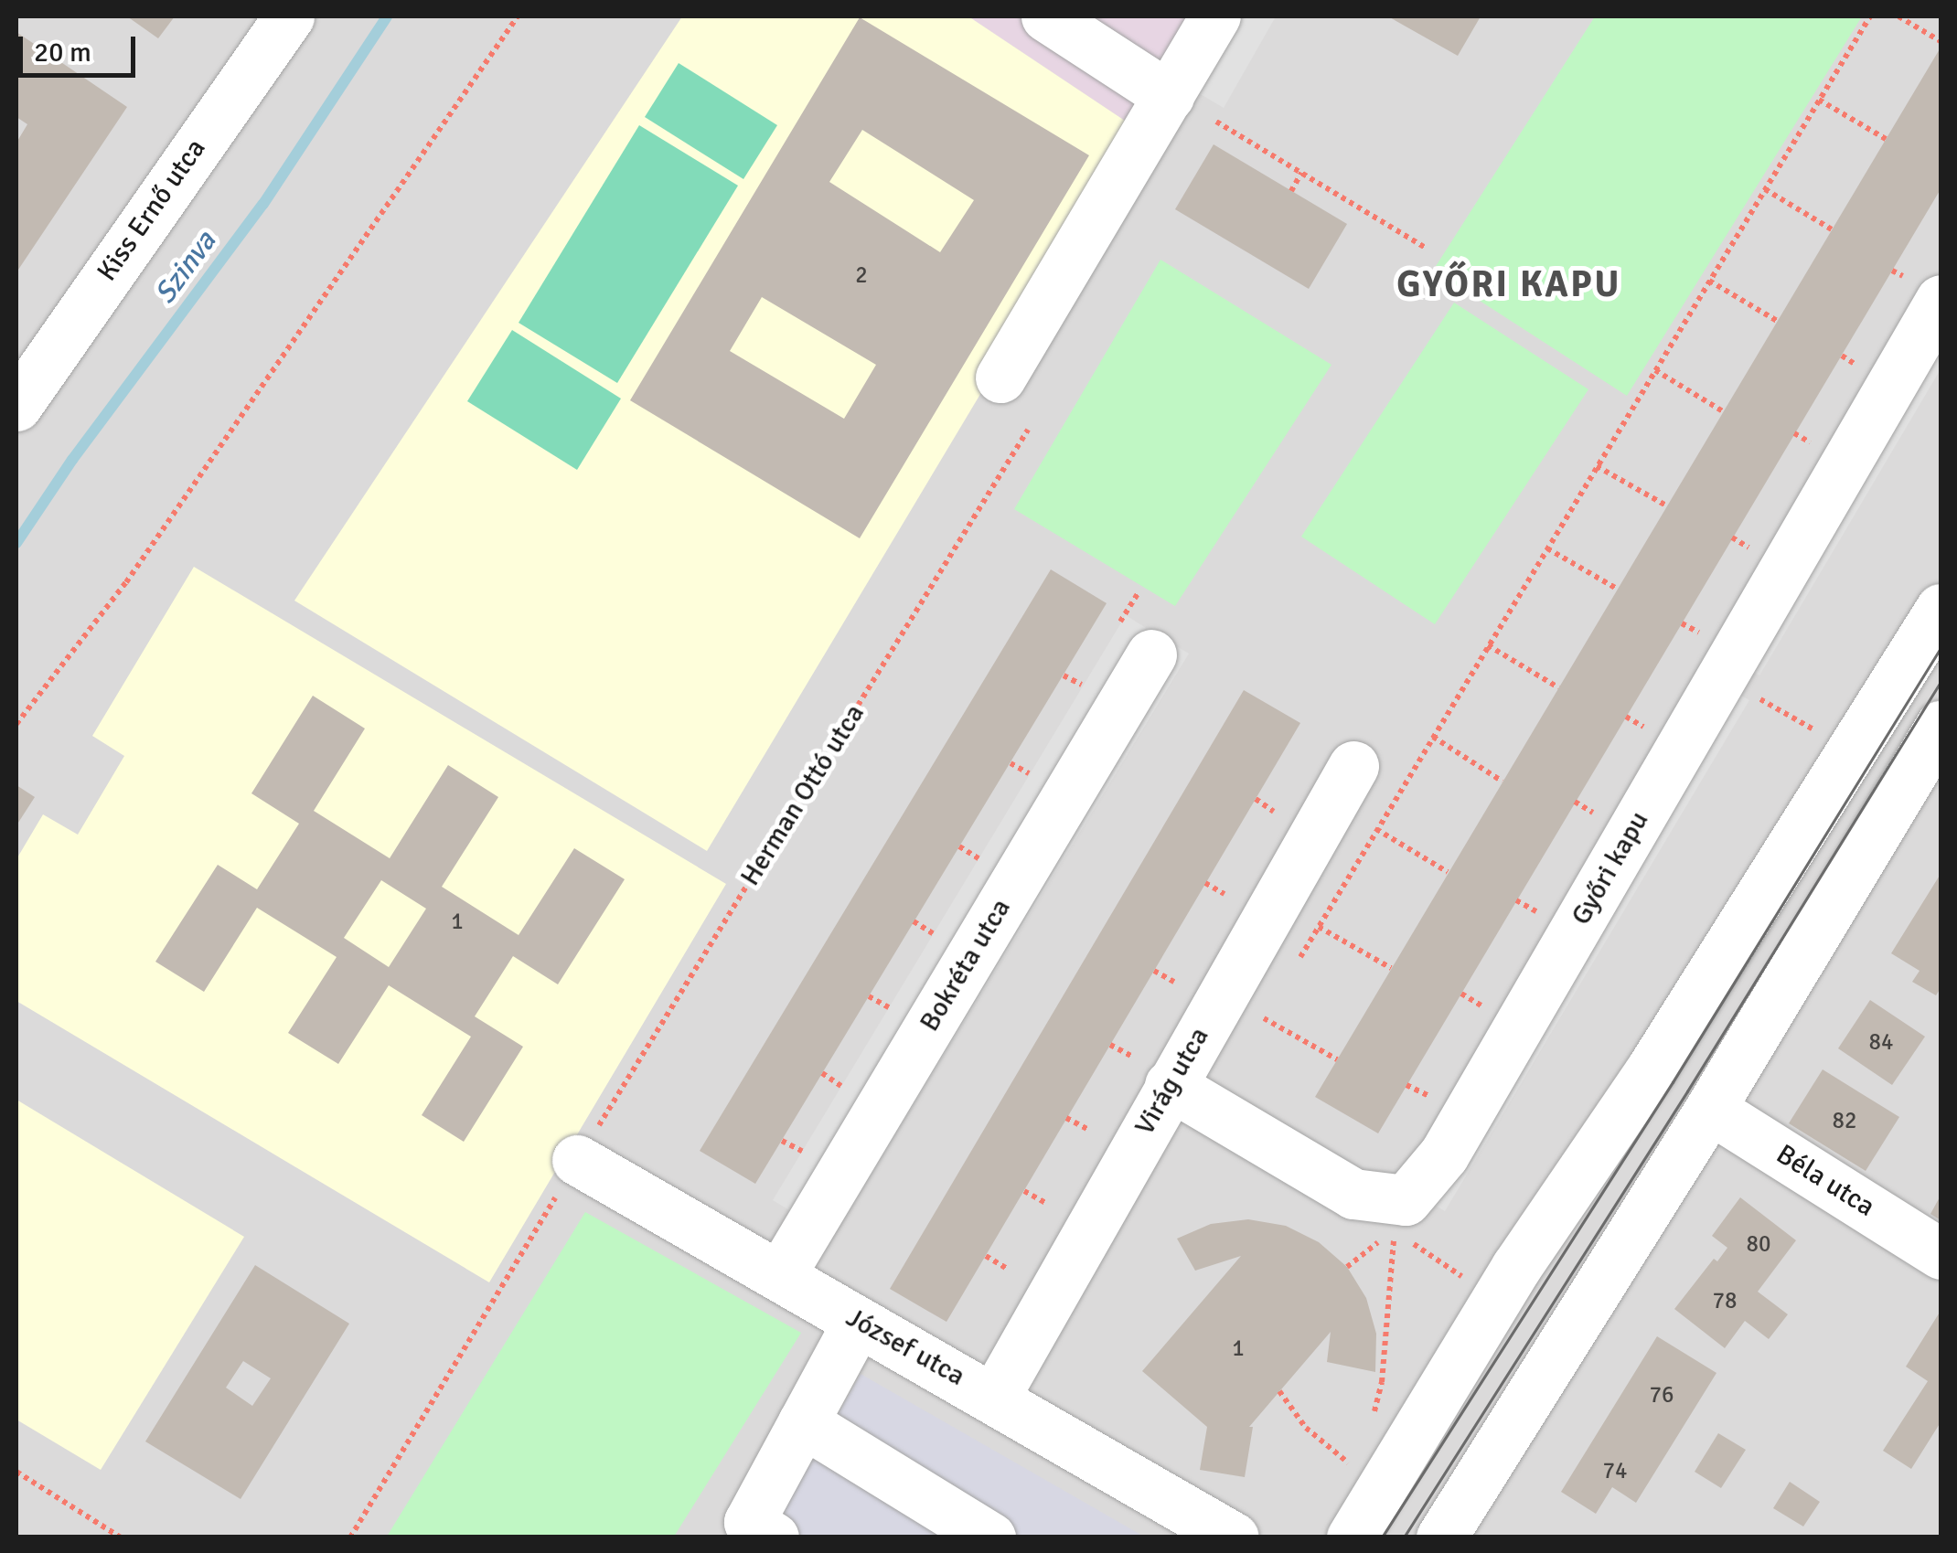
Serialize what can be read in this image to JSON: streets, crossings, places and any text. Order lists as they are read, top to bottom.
{
  "streets": {
    "street": [
      "Kiss Ernő utca",
      "Győri kapu",
      "Bokréta utca",
      "Virág utca",
      "Béla utca",
      "József utca"
    ],
    "path": ["Herman Ottó utca"]
  },
  "crossings": [
    ["Herman Ottó utca", "József utca"],
    ["Győri kapu", "Virág utca"],
    ["Bokréta utca", "József utca"],
    ["Virág utca", "József utca"]
  ],
  "districts": ["GYŐRI KAPU"],
  "water": ["Szinva"],
  "house_numbers": [
    "2",
    "1",
    "84",
    "82",
    "80",
    "78",
    "1",
    "76",
    "74"
  ],
  "scale_bar": "20 m"
}
